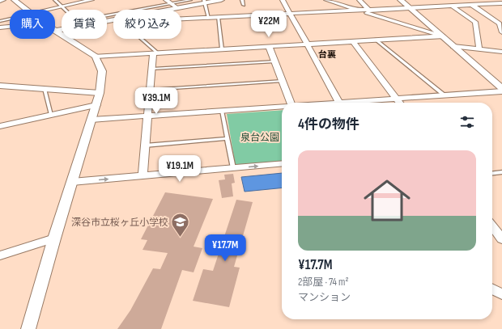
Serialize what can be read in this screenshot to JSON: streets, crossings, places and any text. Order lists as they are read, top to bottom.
{
  "districts": ["台裏"],
  "parks": ["泉台公園"],
  "places": {
    "school or university": ["深谷市立桜ヶ丘小学校"]
  },
  "page": {
    "chip": ["購入", "賃貸", "絞り込み"],
    "price": [
      "¥22M",
      "¥39.1M",
      "¥19.1M",
      "¥17.7M"
    ],
    "heading": "4件の物件",
    "list": [
      {
        "name": "¥17.7M",
        "note": "2部屋 · 74 m² · マンション"
      }
    ]
  }
}
